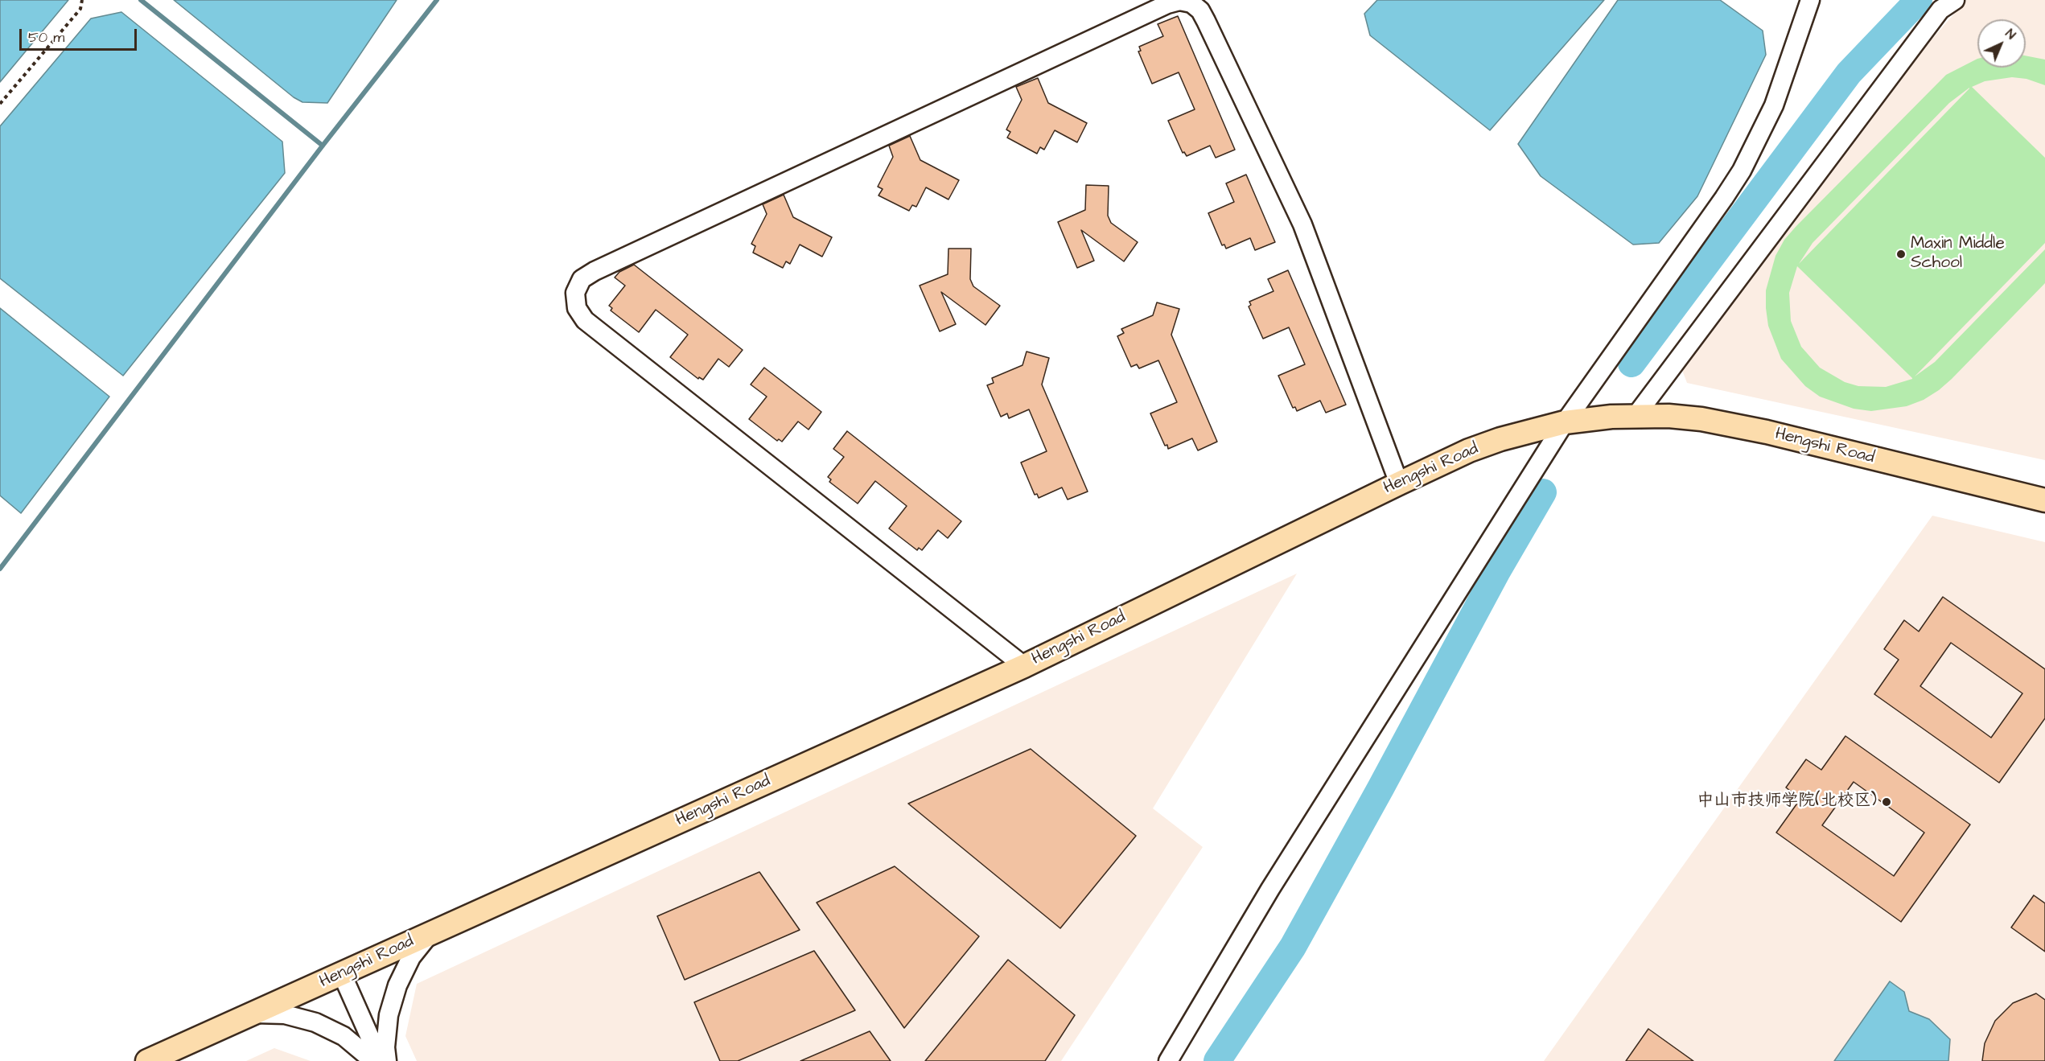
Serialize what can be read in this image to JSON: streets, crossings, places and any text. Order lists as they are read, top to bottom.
{
  "streets": {
    "main road": ["Hengshi Road"]
  },
  "places": ["Maxin Middle School", "中山市技师学院(北校区)"],
  "scale_bar": "50 m",
  "north": "top right"
}
